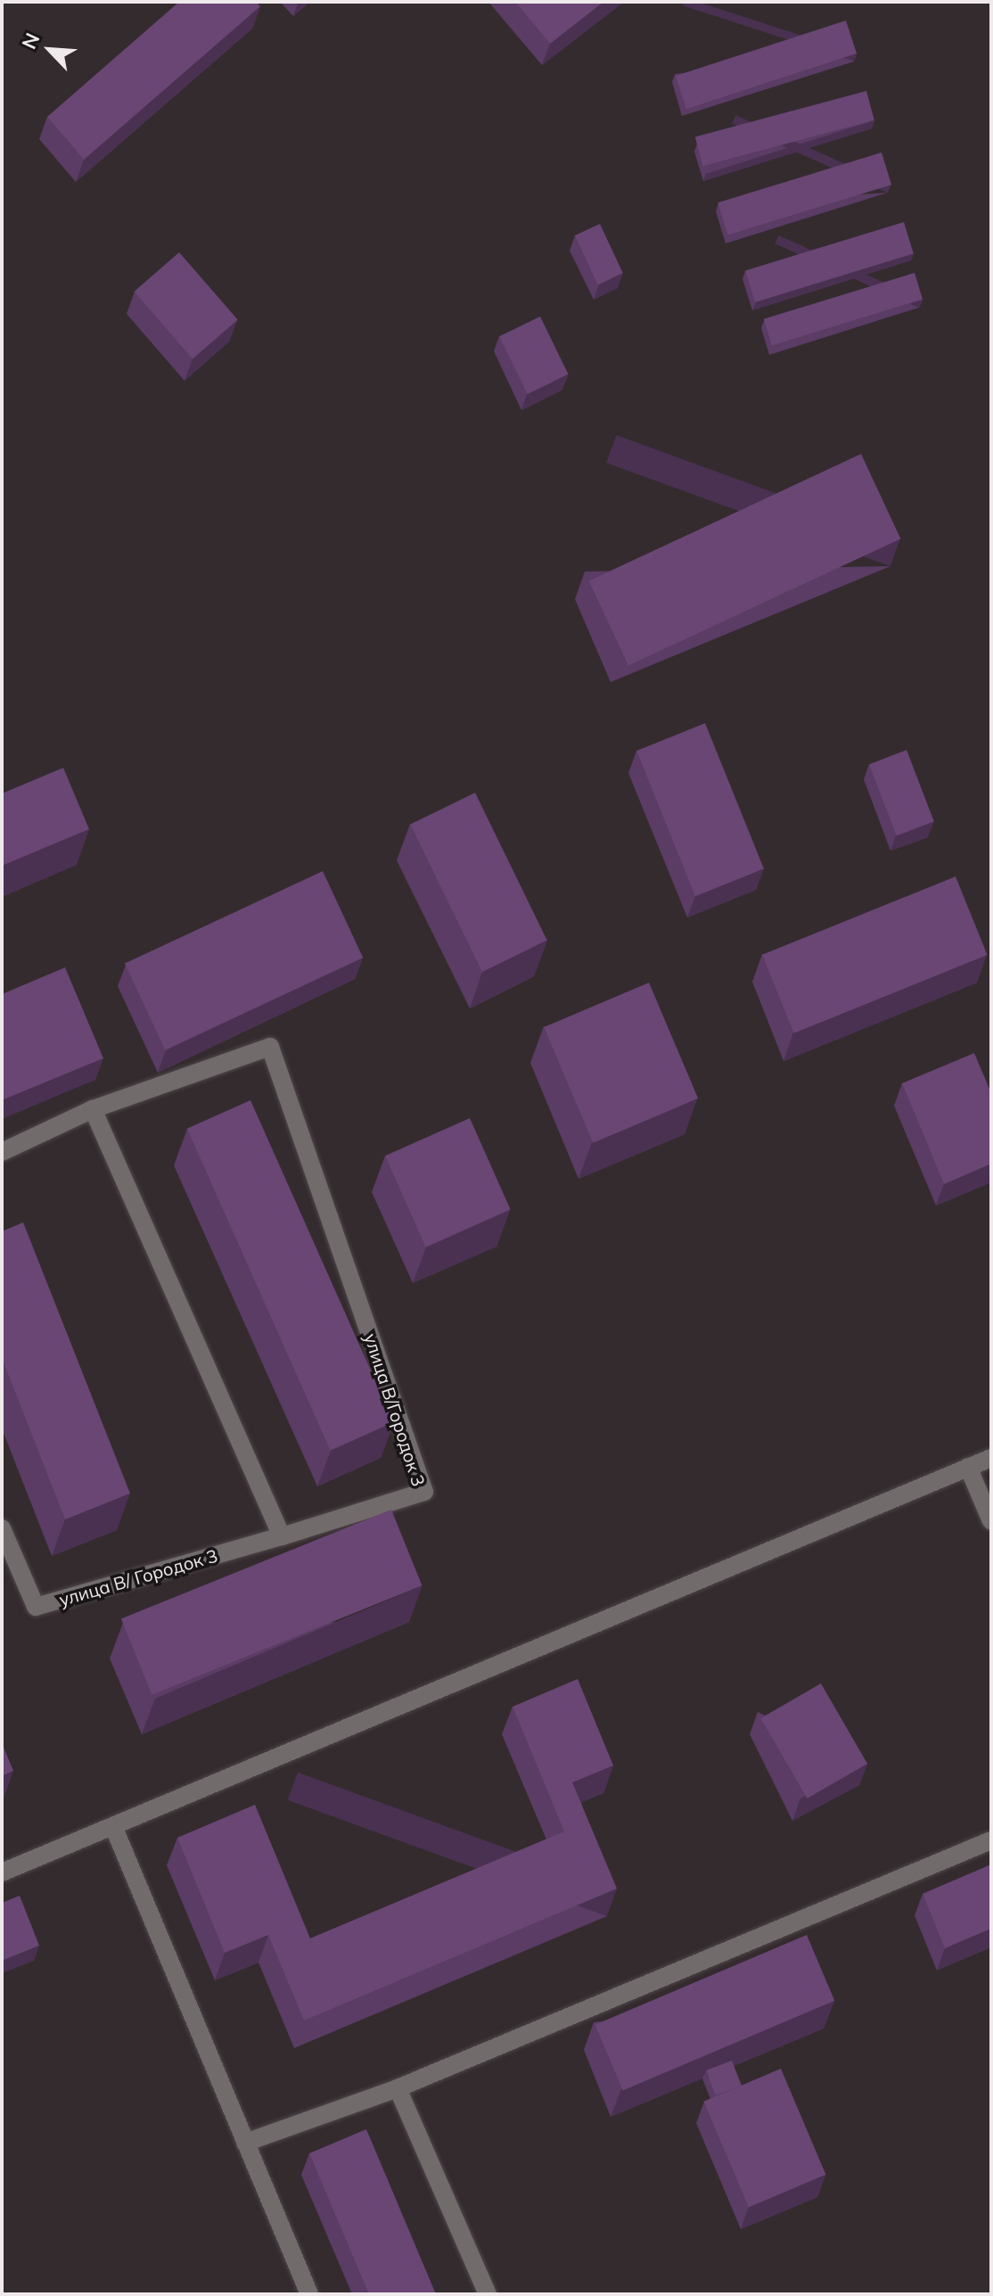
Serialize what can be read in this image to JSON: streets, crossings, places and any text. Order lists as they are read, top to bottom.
{
  "streets": {
    "street": ["улица В/Городок 3", "улица В/ Городок 3"]
  },
  "crossings": [
    ["улица В/Городок 3", "улица В/ Городок 3"]
  ],
  "north": "top left"
}
